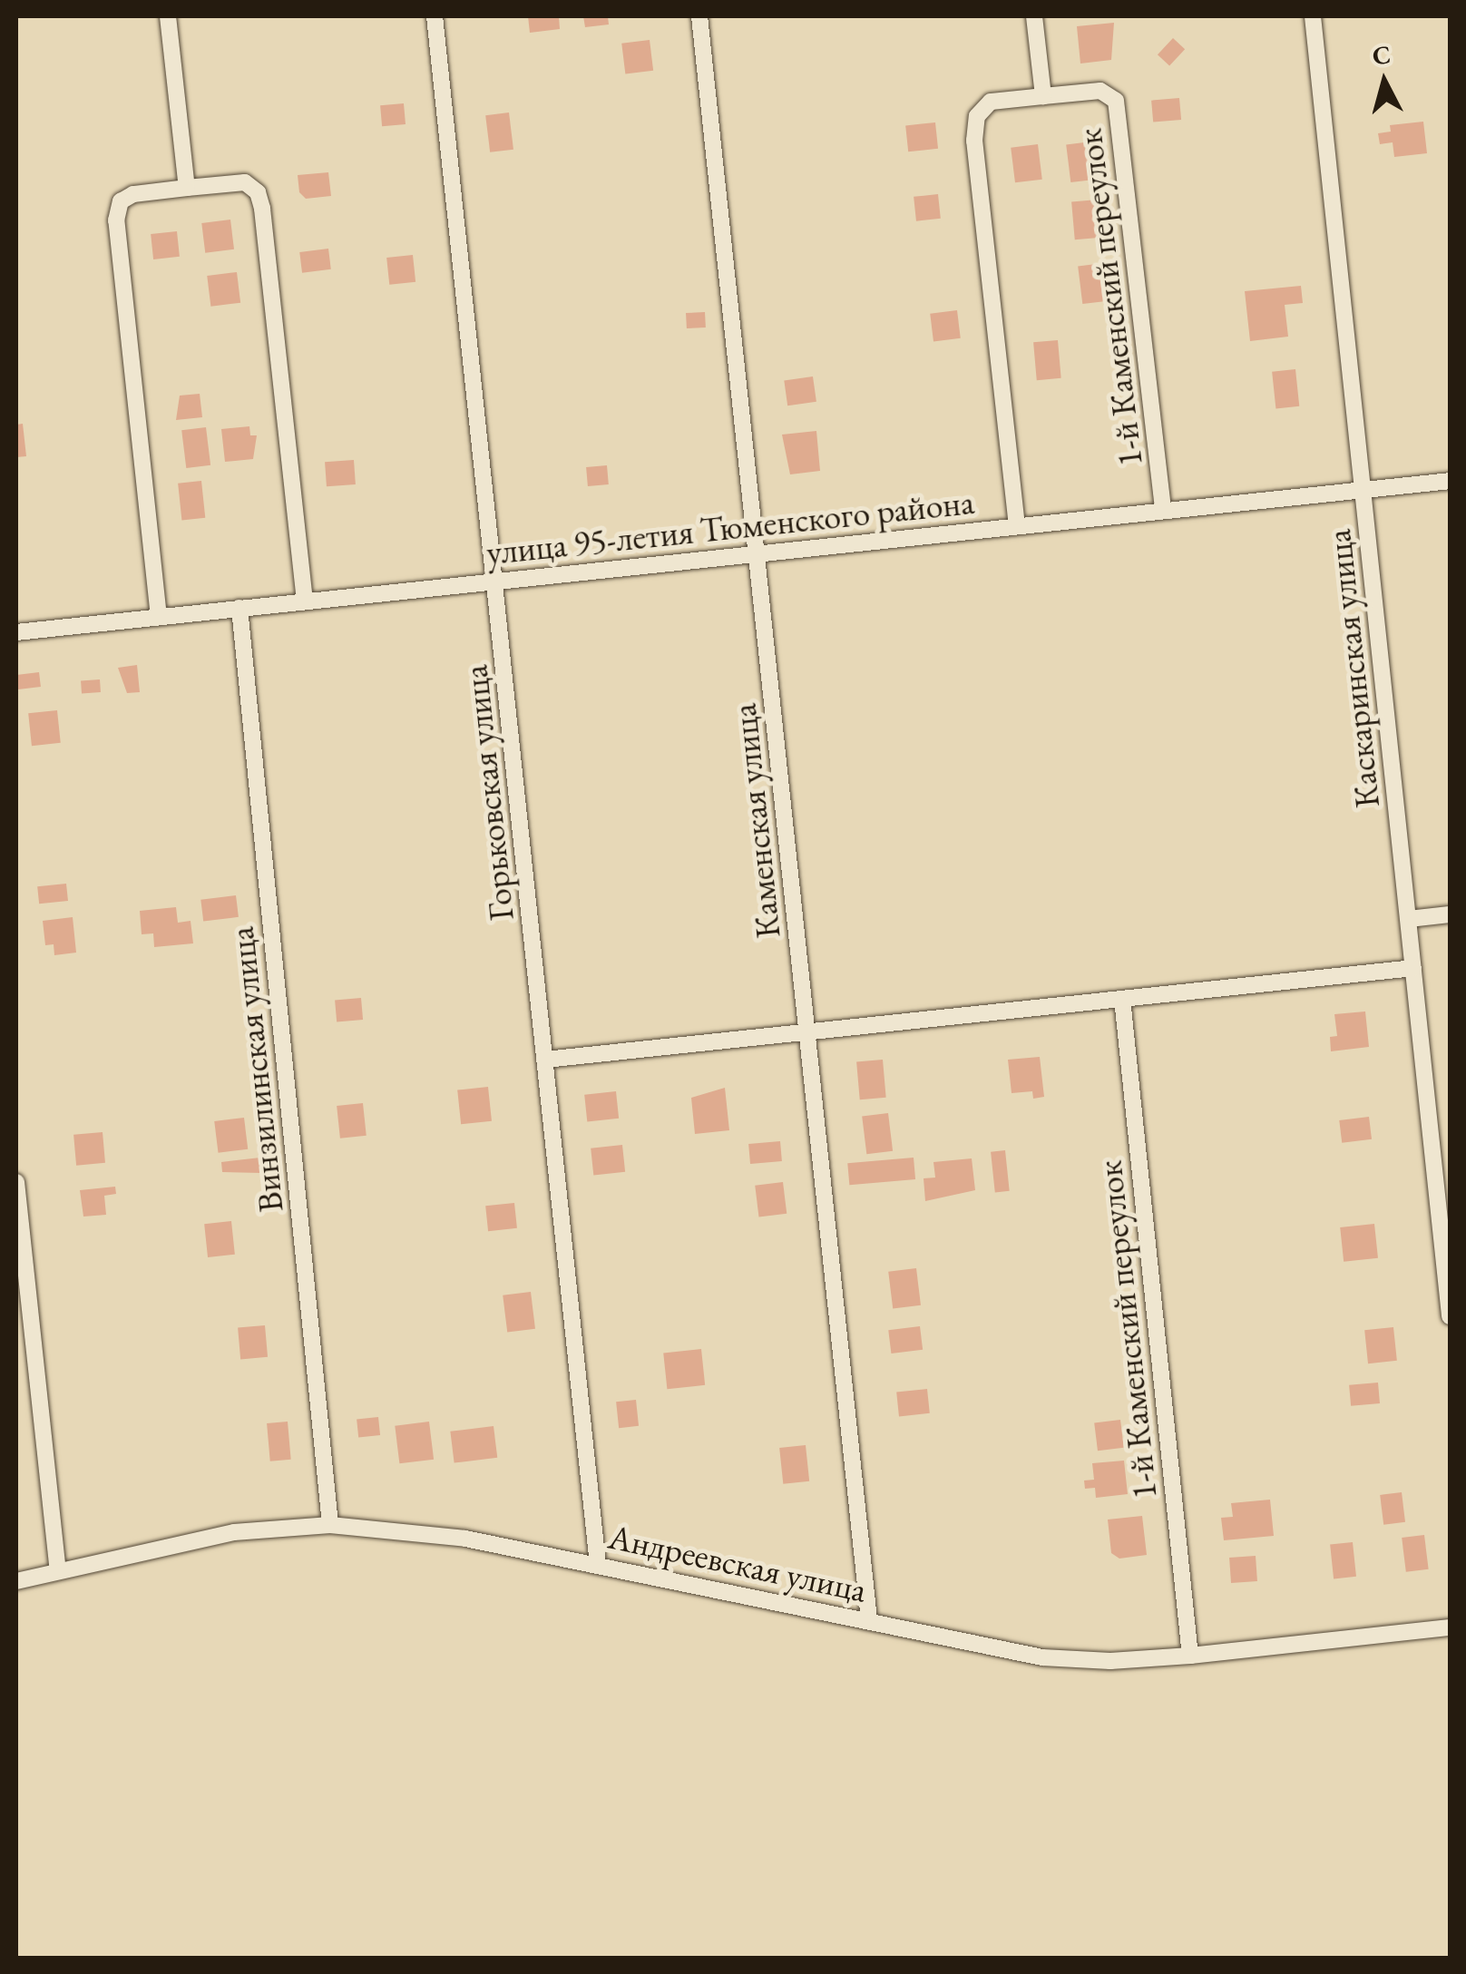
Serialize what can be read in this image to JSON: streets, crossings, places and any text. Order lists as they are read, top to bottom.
{
  "streets": {
    "street": [
      "1-й Каменский переулок",
      "улица 95-летия Тюменского района",
      "Каскаринская улица",
      "Горьковская улица",
      "Каменская улица",
      "Винзилинская улица",
      "Андреевская улица"
    ]
  },
  "crossings": [
    ["1-й Каменский переулок", "улица 95-летия Тюменского района"],
    ["1-й Каменский переулок", "Андреевская улица"],
    ["улица 95-летия Тюменского района", "Каскаринская улица"],
    ["улица 95-летия Тюменского района", "Горьковская улица"],
    ["улица 95-летия Тюменского района", "Каменская улица"],
    ["улица 95-летия Тюменского района", "Винзилинская улица"],
    ["Горьковская улица", "Андреевская улица"],
    ["Каменская улица", "Андреевская улица"],
    ["Винзилинская улица", "Андреевская улица"]
  ],
  "north": "top"
}
